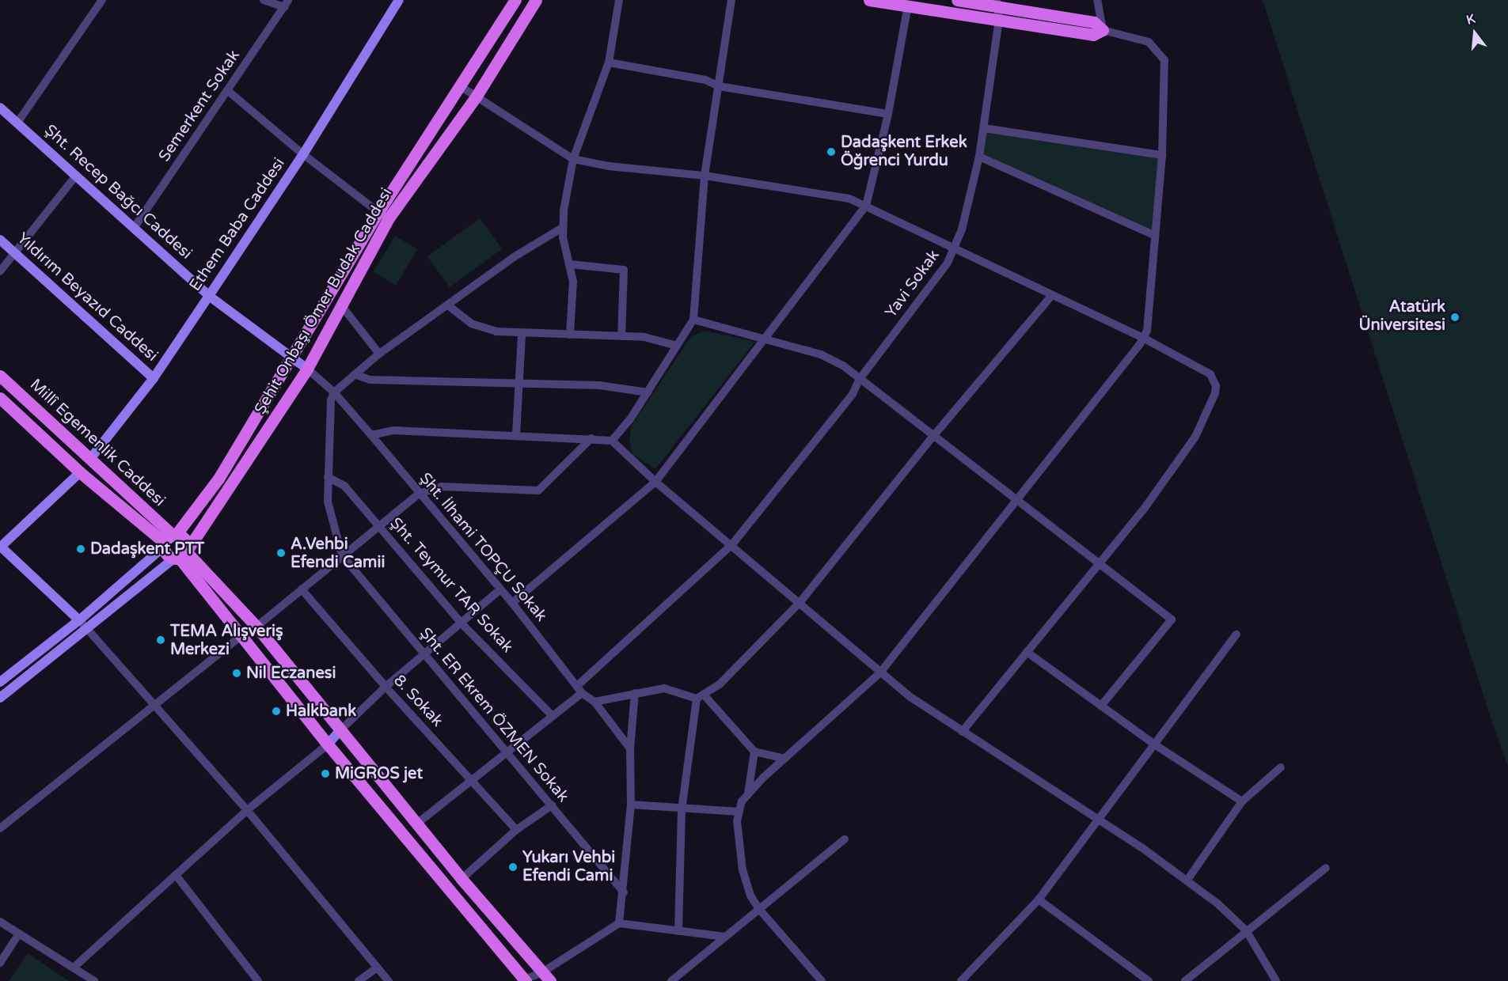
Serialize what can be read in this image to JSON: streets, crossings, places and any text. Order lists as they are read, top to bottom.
{
  "streets": {
    "main road": ["Şehit Onbaşı Ömer Budak Caddesi", "Millî Egemenlik Caddesi"],
    "street": [
      "Semerkent Sokak",
      "Şht. Recep Bağcı Caddesi",
      "Ethem Baba Caddesi",
      "Yavi Sokak",
      "Yıldırım Beyazıd Caddesi",
      "Şht. İlhami TOPÇU Sokak",
      "Şht. Teymur TAR Sokak",
      "8. Sokak",
      "Şht. ER Ekrem ÖZMEN Sokak"
    ]
  },
  "crossings": [
    ["Semerkent Sokak", "Şht. Recep Bağcı Caddesi"],
    ["Şht. Recep Bağcı Caddesi", "Ethem Baba Caddesi"],
    ["Şht. Recep Bağcı Caddesi", "Şehit Onbaşı Ömer Budak Caddesi"],
    ["Şht. Recep Bağcı Caddesi", "Şht. İlhami TOPÇU Sokak"],
    ["Ethem Baba Caddesi", "Yıldırım Beyazıd Caddesi"],
    ["Ethem Baba Caddesi", "Millî Egemenlik Caddesi"],
    ["Yavi Sokak", "Şht. İlhami TOPÇU Sokak"],
    ["Şehit Onbaşı Ömer Budak Caddesi", "Millî Egemenlik Caddesi"],
    ["Şehit Onbaşı Ömer Budak Caddesi", "Şht. İlhami TOPÇU Sokak"]
  ],
  "places": [
    "Dadaşkent Erkek Öğrenci Yurdu",
    "Atatürk Üniversitesi",
    "Dadaşkent PTT",
    "A.Vehbi Efendi Camii",
    "TEMA Alışveriş Merkezi",
    "Nil Eczanesi",
    "Halkbank",
    "MiGROS jet",
    "Yukarı Vehbi Efendi Cami"
  ],
  "north": "top"
}
